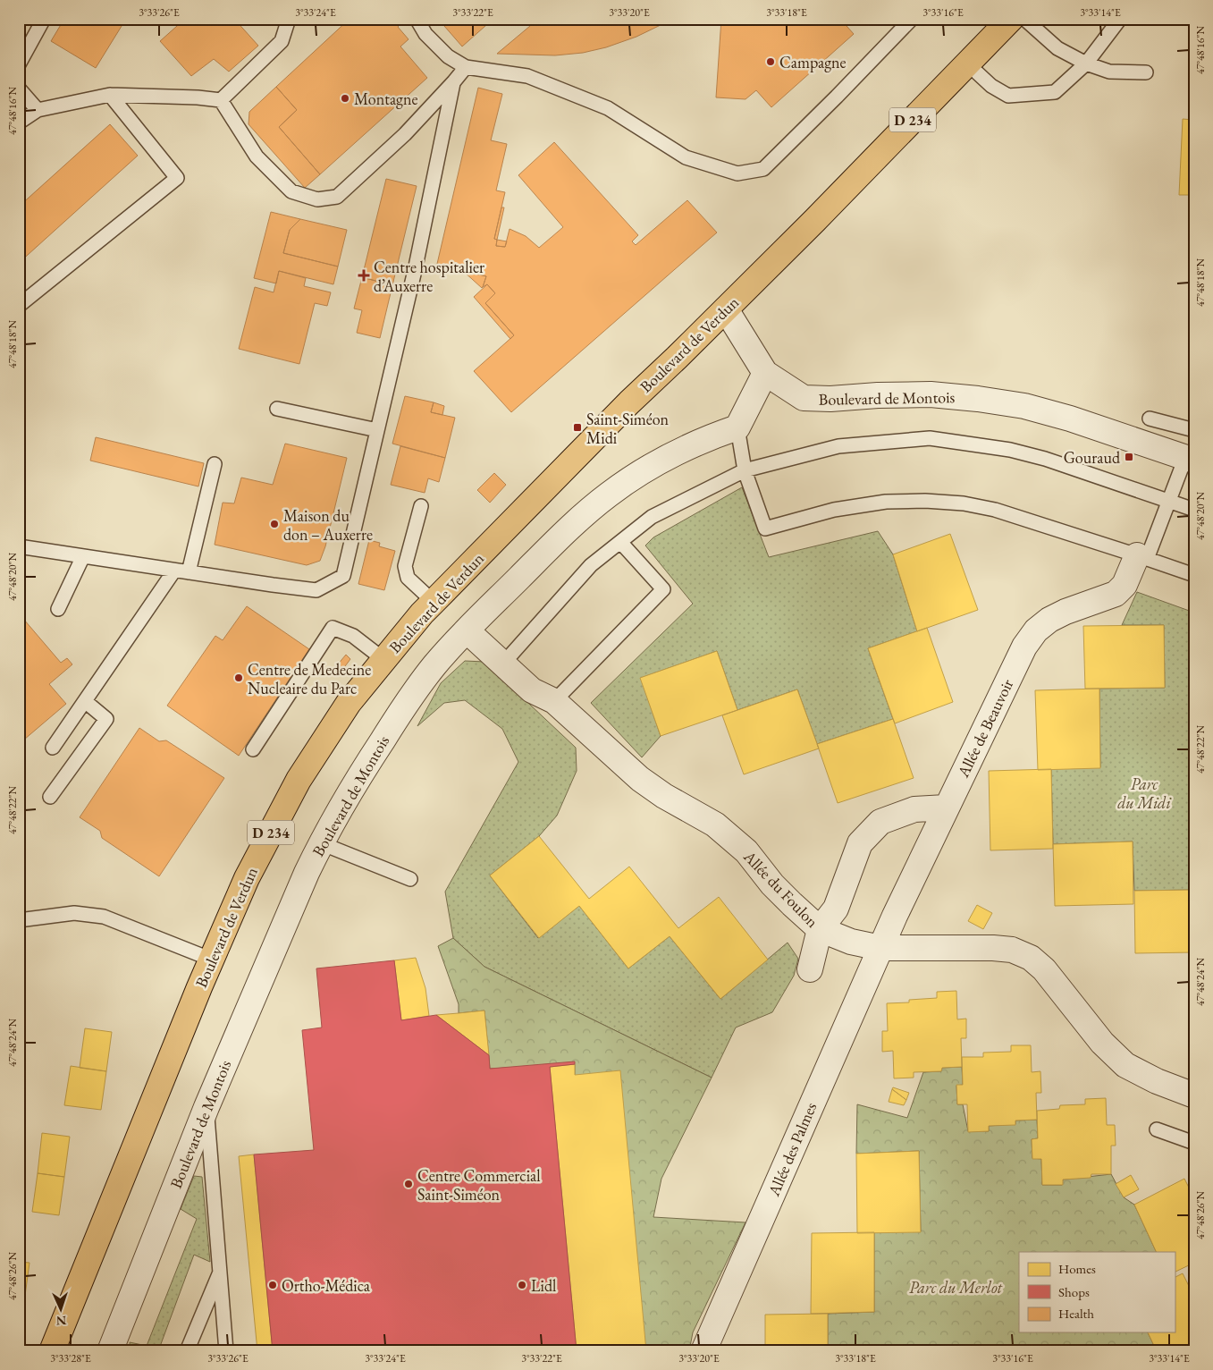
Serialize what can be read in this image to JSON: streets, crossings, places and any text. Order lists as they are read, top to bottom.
{
  "streets": {
    "main road": ["D 234", "Boulevard de Verdun"],
    "street": [
      "Boulevard de Montois",
      "Allée de Beauvoir",
      "Allée du Foulon",
      "Allée des Palmes"
    ]
  },
  "crossings": [
    ["Boulevard de Verdun", "Boulevard de Montois"],
    ["Boulevard de Montois", "Allée du Foulon"],
    ["Allée de Beauvoir", "Allée du Foulon"],
    ["Allée de Beauvoir", "Allée des Palmes"],
    ["Allée du Foulon", "Allée des Palmes"]
  ],
  "parks": ["Parc du Midi", "Parc du Merlot"],
  "places": {
    "other": [
      "Campagne",
      "Montagne",
      "Maison du don – Auxerre",
      "Centre de Medecine Nucleaire du Parc",
      "Centre Commercial Saint-Siméon",
      "Ortho-Médica",
      "Lidl"
    ],
    "health": ["Centre hospitalier d’Auxerre"],
    "transit": ["Saint-Siméon Midi", "Gouraud"]
  },
  "legend": ["Homes", "Shops", "Health"],
  "north": "bottom",
  "coordinates": [
    "3°33'26\"E",
    "3°33'24\"E",
    "3°33'22\"E",
    "3°33'20\"E",
    "3°33'18\"E",
    "3°33'16\"E",
    "3°33'14\"E",
    "47°48'16\"N",
    "47°48'18\"N",
    "47°48'20\"N",
    "47°48'22\"N",
    "47°48'24\"N",
    "47°48'26\"N",
    "3°33'28\"E"
  ]
}
